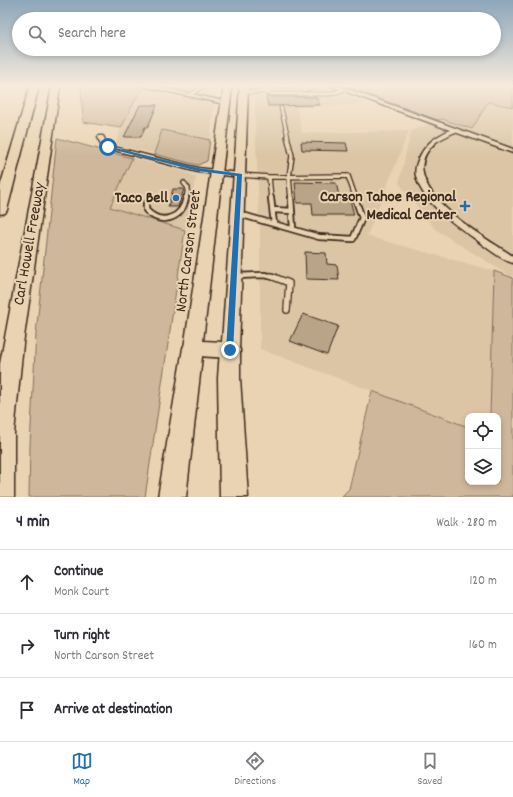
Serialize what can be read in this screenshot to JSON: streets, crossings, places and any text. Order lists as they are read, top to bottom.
{
  "streets": {
    "highway": ["Carl Howell Freeway"],
    "main road": ["North Carson Street"]
  },
  "places": {
    "other": ["Taco Bell"],
    "health": ["Carson Tahoe Regional Medical Center"]
  },
  "page": {
    "search": "Search here",
    "heading": ["4 min", "Walk · 280 m"],
    "list": [
      ["Continue", "Monk Court", "120 m"],
      ["Turn right", "North Carson Street", "160 m"],
      "Arrive at destination"
    ],
    "nav": ["Map", "Directions", "Saved"]
  }
}
